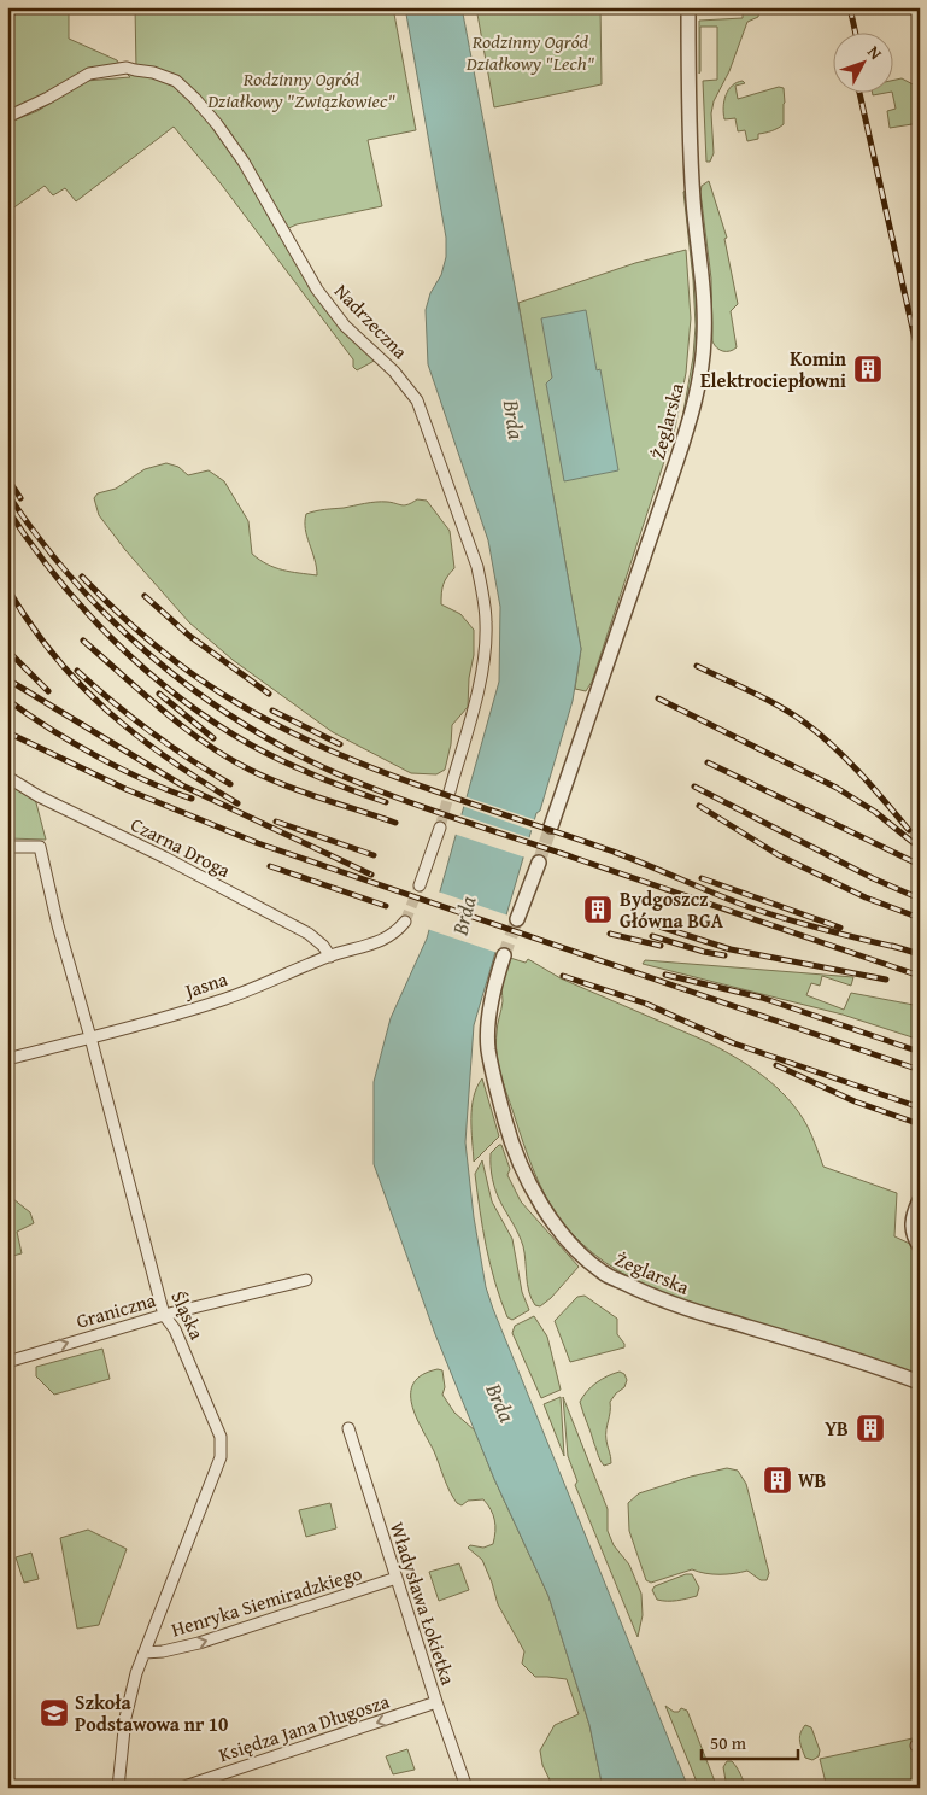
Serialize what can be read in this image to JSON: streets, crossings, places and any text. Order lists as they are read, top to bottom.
{
  "streets": {
    "street": [
      "Nadrzeczna",
      "Żeglarska",
      "Czarna Droga",
      "Jasna",
      "Graniczna",
      "Śląska",
      "Henryka Siemiradzkiego",
      "Władysława Łokietka",
      "Księdza Jana Długosza"
    ]
  },
  "crossings": [
    ["Czarna Droga", "Jasna"],
    ["Jasna", "Śląska"],
    ["Graniczna", "Śląska"],
    ["Śląska", "Henryka Siemiradzkiego"],
    ["Henryka Siemiradzkiego", "Władysława Łokietka"],
    ["Władysława Łokietka", "Księdza Jana Długosza"]
  ],
  "one_way": ["Graniczna", "Henryka Siemiradzkiego", "Księdza Jana Długosza"],
  "water": ["Brda"],
  "parks": ["Rodzinny Ogród Działkowy \"Lech\"", "Rodzinny Ogród Działkowy \"Związkowiec\""],
  "places": {
    "building": [
      "Komin Elektrociepłowni",
      "Bydgoszcz Główna BGA",
      "YB",
      "WB"
    ],
    "school or university": ["Szkoła Podstawowa nr 10"]
  },
  "scale_bar": "50 m",
  "north": "top right"
}
